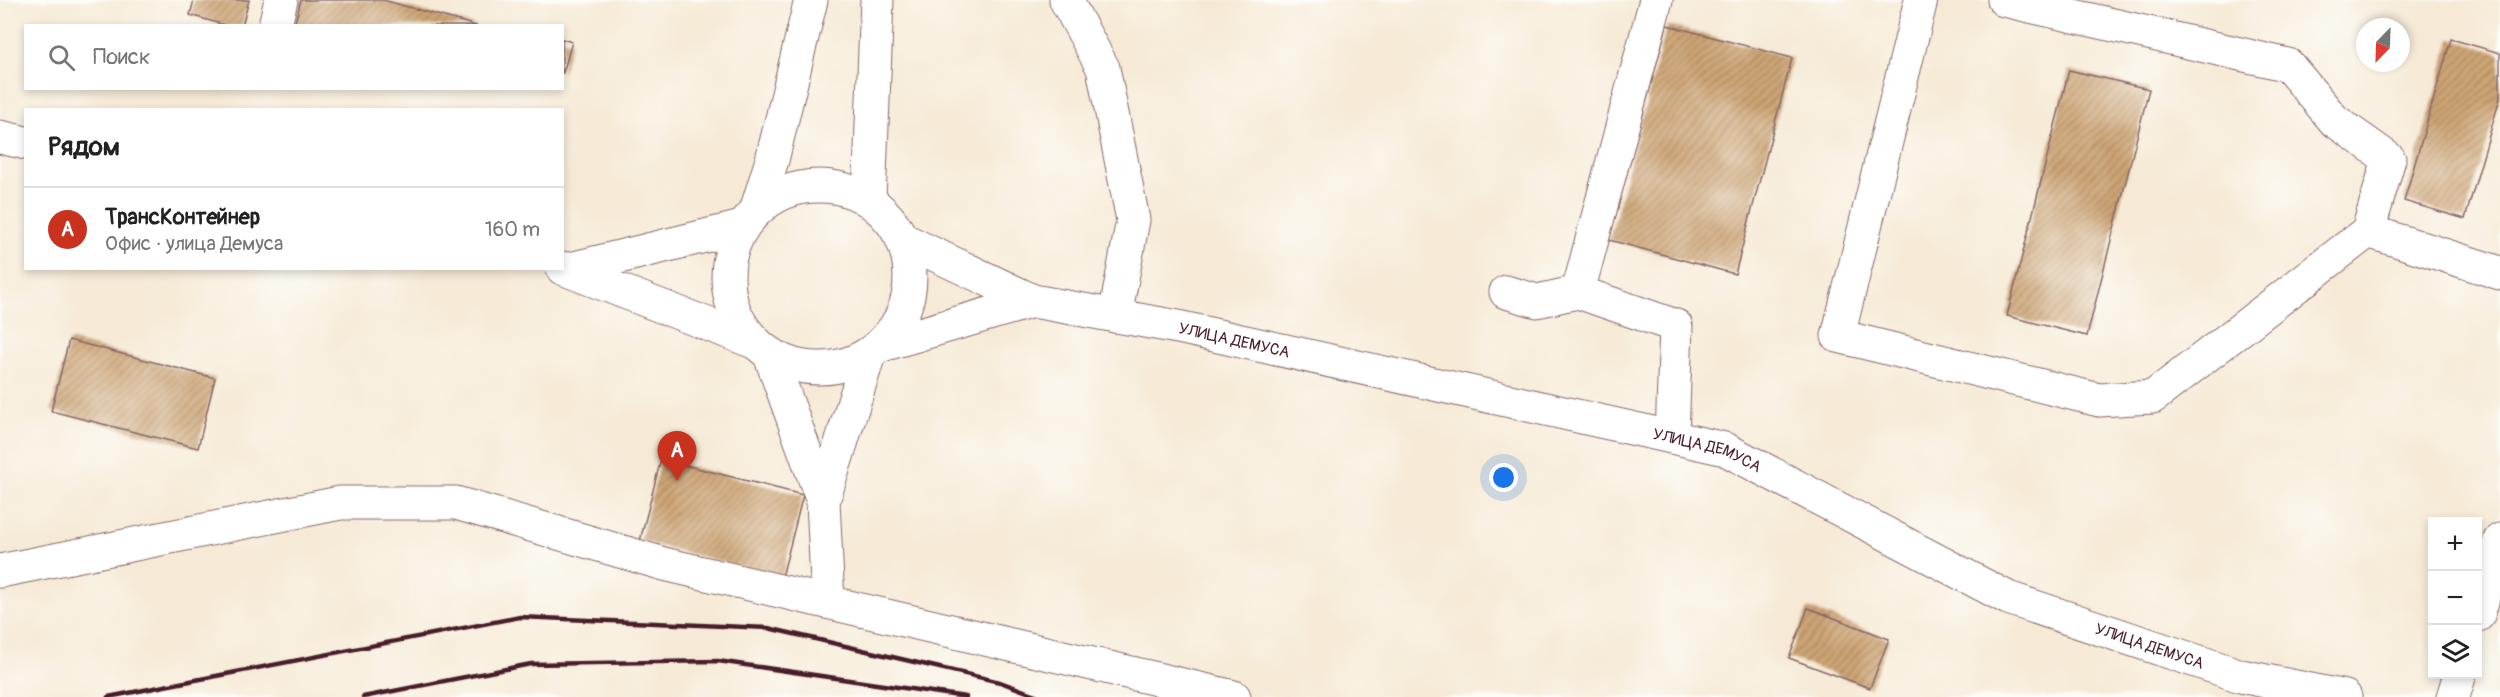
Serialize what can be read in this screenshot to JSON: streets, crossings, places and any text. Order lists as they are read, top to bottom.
{
  "streets": {
    "street": ["УЛИЦА ДЕМУСА"]
  },
  "north": "bottom left",
  "page": {
    "search": "Поиск",
    "heading": "Рядом",
    "list": [
      {
        "mark": "A",
        "name": "ТрансКонтейнер",
        "note": "Офис · улица Демуса",
        "value": "160 m"
      }
    ],
    "pins": "A",
    "map_buttons": ["+", "−"]
  }
}
